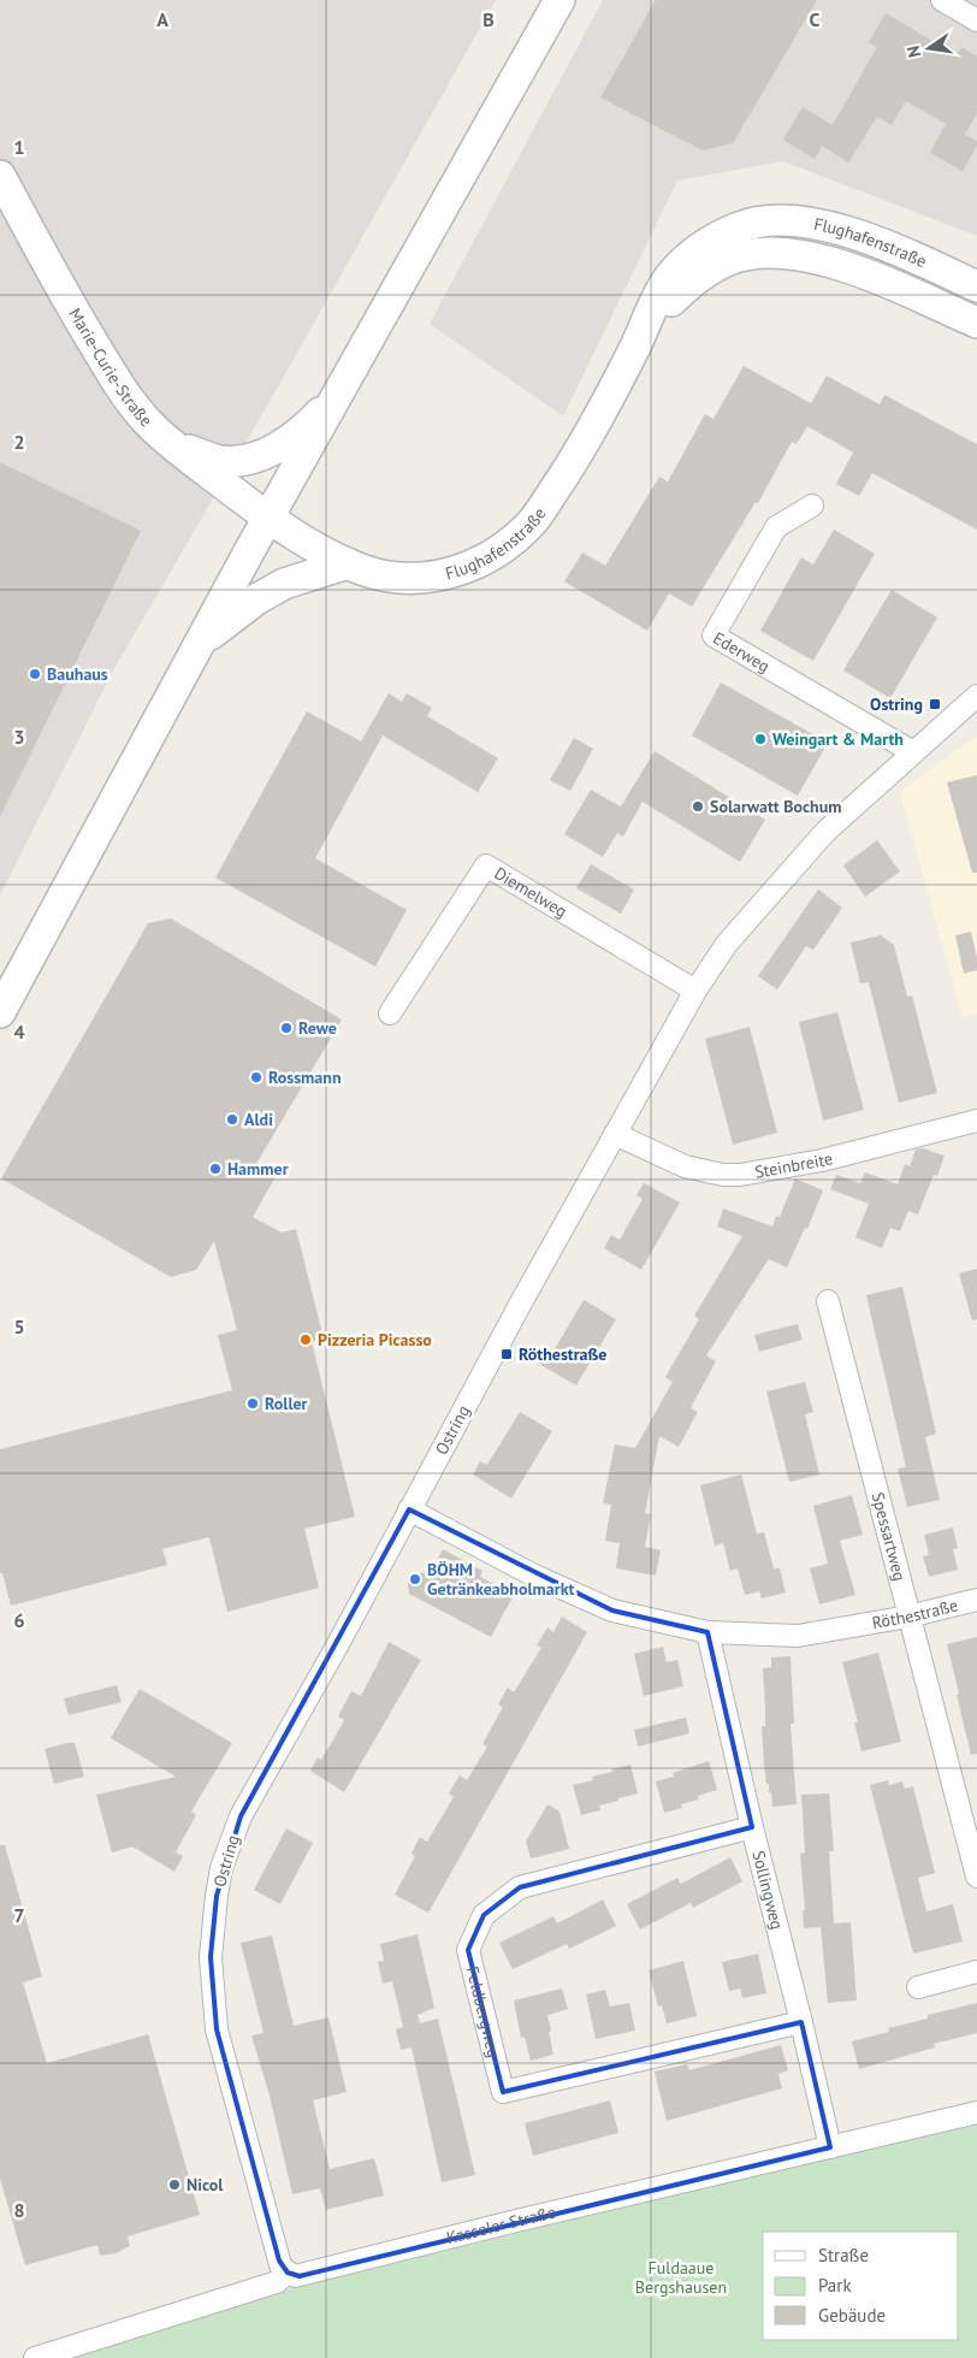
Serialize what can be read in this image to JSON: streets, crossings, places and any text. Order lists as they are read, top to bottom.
{
  "streets": {
    "main road": ["Flughafenstraße", "Marie-Curie-Straße"],
    "street": [
      "Ederweg",
      "Diemelweg",
      "Steinbreite",
      "Ostring",
      "Spessartweg",
      "Röthestraße",
      "Sollingweg",
      "Feldbergweg",
      "Kasseler Straße"
    ]
  },
  "crossings": [
    ["Flughafenstraße", "Marie-Curie-Straße"],
    ["Ederweg", "Ostring"],
    ["Diemelweg", "Ostring"],
    ["Steinbreite", "Ostring"],
    ["Ostring", "Röthestraße"],
    ["Ostring", "Kasseler Straße"],
    ["Spessartweg", "Röthestraße"],
    ["Röthestraße", "Sollingweg"],
    ["Sollingweg", "Feldbergweg"],
    ["Sollingweg", "Kasseler Straße"]
  ],
  "parks": ["Fuldaaue Bergshausen"],
  "places": {
    "other": [
      "Bauhaus",
      "Weingart & Marth",
      "Solarwatt Bochum",
      "Rewe",
      "Rossmann",
      "Aldi",
      "Hammer",
      "Pizzeria Picasso",
      "Roller",
      "BÖHM Getränkeabholmarkt",
      "Nicol"
    ],
    "transit": ["Ostring", "Röthestraße"]
  },
  "legend": ["Straße", "Park", "Gebäude"],
  "north": "left",
  "grid": {
    "columns": ["A", "B", "C"],
    "rows": [
      "1",
      "2",
      "3",
      "4",
      "5",
      "6",
      "7",
      "8"
    ]
  }
}
